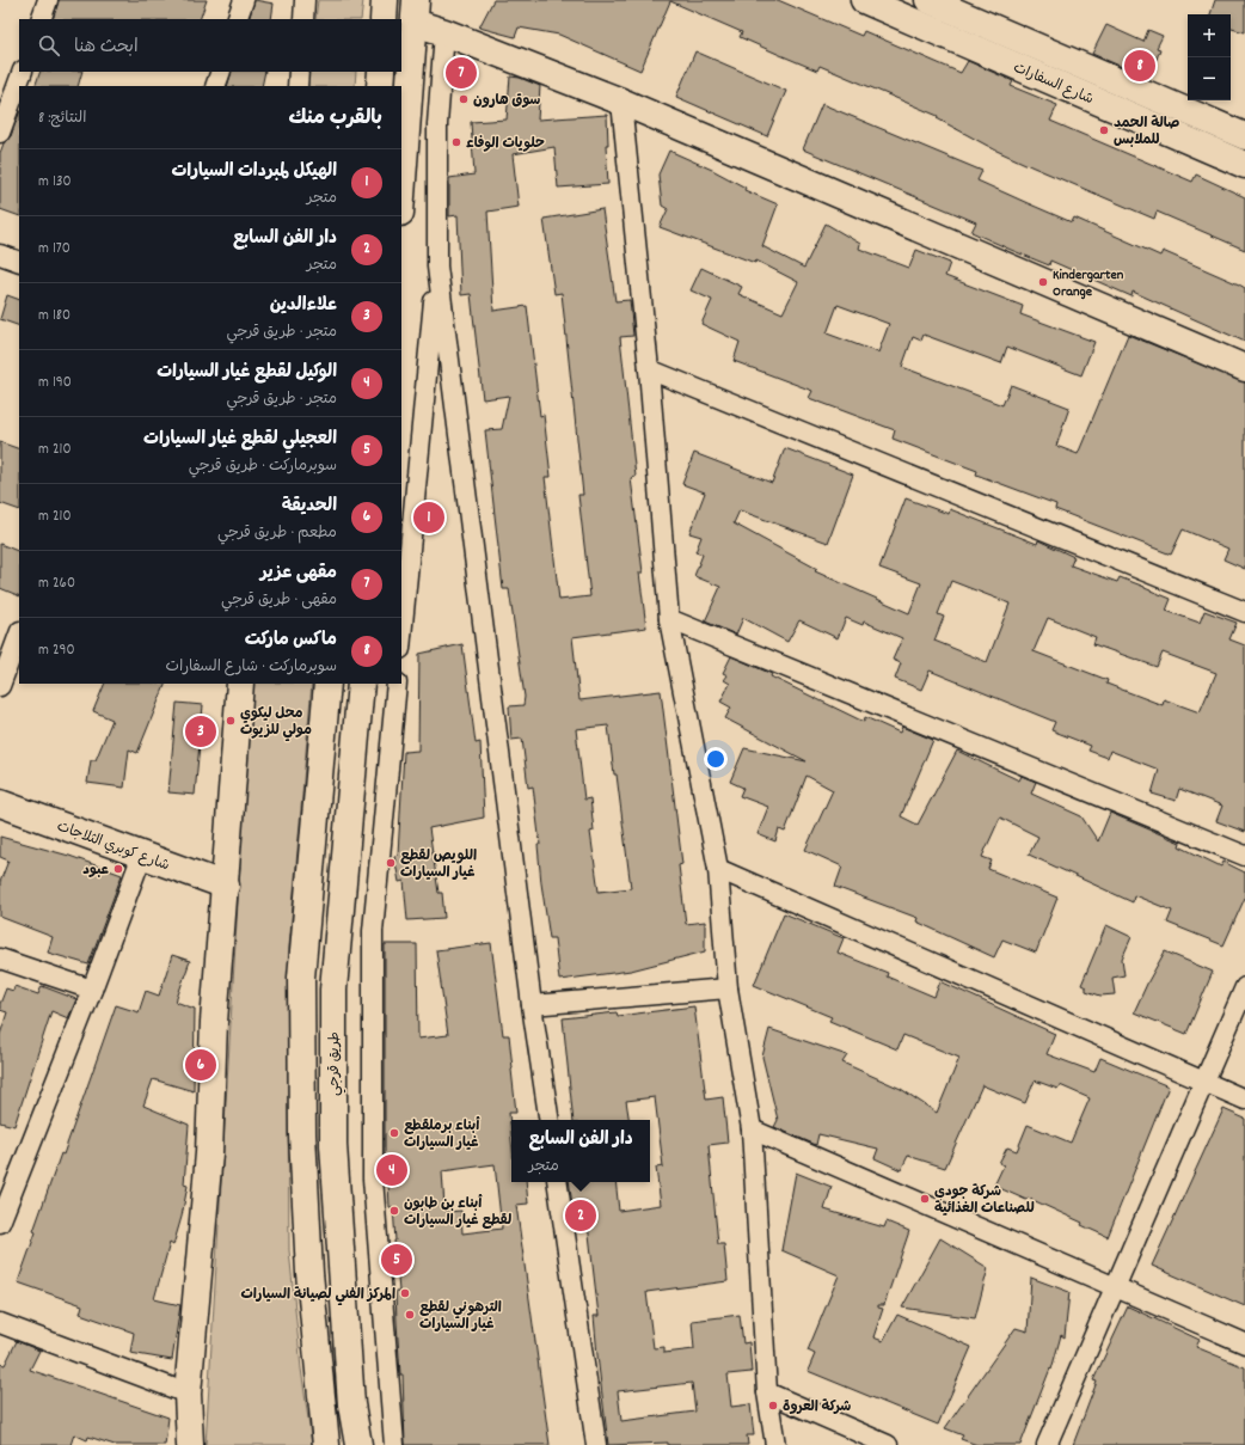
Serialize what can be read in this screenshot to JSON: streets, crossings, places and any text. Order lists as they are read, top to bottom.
{
  "streets": {
    "main road": ["شارع السفارات", "شارع كوبري الثلاجات", "طريق قرجي"]
  },
  "places": [
    "سوق هارون",
    "صالة الحمد للملابس",
    "حلويات الوفاء",
    "Kindergarten Orange",
    "محل ليكوي مولي للزيوت",
    "اللويص لقطع غيار السيارات",
    "عبود",
    "أبناء برملقطع غيار السيارات",
    "شركة جودي للصناعات الغذائية",
    "أبناء بن طابون لقطع غيار السيارات",
    "المركز الفني لصيانة السيارات",
    "الترهوني لقطع غيار السيارات",
    "شركة العروة"
  ],
  "page": {
    "map_buttons": ["+", "−"],
    "search": "ابحث هنا",
    "pins": [
      "8",
      "7",
      "1",
      "3",
      "6",
      "4",
      "2",
      "5"
    ],
    "heading": ["بالقرب منك", "النتائج: 8"],
    "list": [
      {
        "mark": "1",
        "name": "الهيكل لمبردات السيارات",
        "note": "متجر",
        "value": "130 m"
      },
      {
        "mark": "2",
        "name": "دار الفن السابع",
        "note": "متجر",
        "value": "170 m"
      },
      {
        "mark": "3",
        "name": "علاءالدين",
        "note": "متجر · طريق قرجي",
        "value": "180 m"
      },
      {
        "mark": "4",
        "name": "الوكيل لقطع غيار السيارات",
        "note": "متجر · طريق قرجي",
        "value": "190 m"
      },
      {
        "mark": "5",
        "name": "العجيلي لقطع غيار السيارات",
        "note": "سوبرماركت · طريق قرجي",
        "value": "210 m"
      },
      {
        "mark": "6",
        "name": "الحديقة",
        "note": "مطعم · طريق قرجي",
        "value": "210 m"
      },
      {
        "mark": "7",
        "name": "مقهى عزير",
        "note": "مقهى · طريق قرجي",
        "value": "260 m"
      },
      {
        "mark": "8",
        "name": "ماكس ماركت",
        "note": "سوبرماركت · شارع السفارات",
        "value": "290 m"
      }
    ],
    "popup": ["دار الفن السابع", "متجر"]
  }
}
